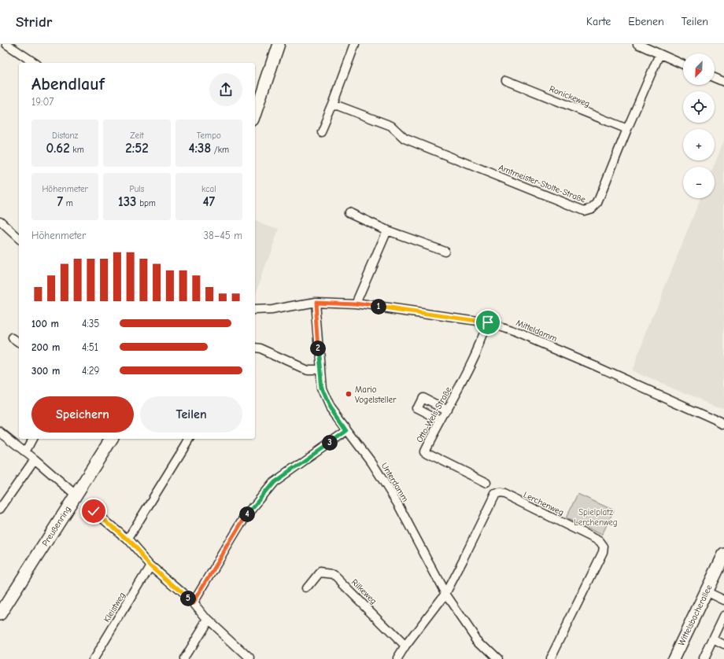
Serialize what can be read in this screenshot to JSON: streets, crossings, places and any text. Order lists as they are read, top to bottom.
{
  "streets": {
    "street": [
      "Ronickeweg",
      "Amtmeister-Stolte-Straße",
      "Mitteldamm",
      "Otto-Wels-Straße",
      "Unterdamm",
      "Lerchenweg",
      "Preußenring",
      "Rilkeweg",
      "Kleistweg",
      "Wittelsbacherallee"
    ]
  },
  "crossings": [
    ["Ronickeweg", "Amtmeister-Stolte-Straße"],
    ["Mitteldamm", "Otto-Wels-Straße"],
    ["Mitteldamm", "Unterdamm"],
    ["Unterdamm", "Lerchenweg"]
  ],
  "parks": ["Spielplatz Lerchenweg"],
  "places": ["Mario Vogelsteller"],
  "north": "bottom left",
  "page": {
    "header": "Stridr",
    "nav": ["Karte", "Ebenen", "Teilen"],
    "map_buttons": ["+", "−"],
    "heading": ["Abendlauf", "19:07"],
    "stats": [
      ["Distanz", "0.62 km"],
      ["Zeit", "2:52"],
      ["Tempo", "4:38 /km"],
      ["Höhenmeter", "7 m"],
      ["Puls", "133 bpm"],
      ["kcal", "47"]
    ],
    "chart": ["Höhenmeter", "38–45 m"],
    "pins": [
      "1",
      "2",
      "3",
      "4",
      "5"
    ],
    "list": [
      {
        "name": "100 m",
        "note": "4:35"
      },
      {
        "name": "200 m",
        "note": "4:51"
      },
      {
        "name": "300 m",
        "note": "4:29"
      }
    ],
    "buttons": ["Speichern", "Teilen"]
  }
}
